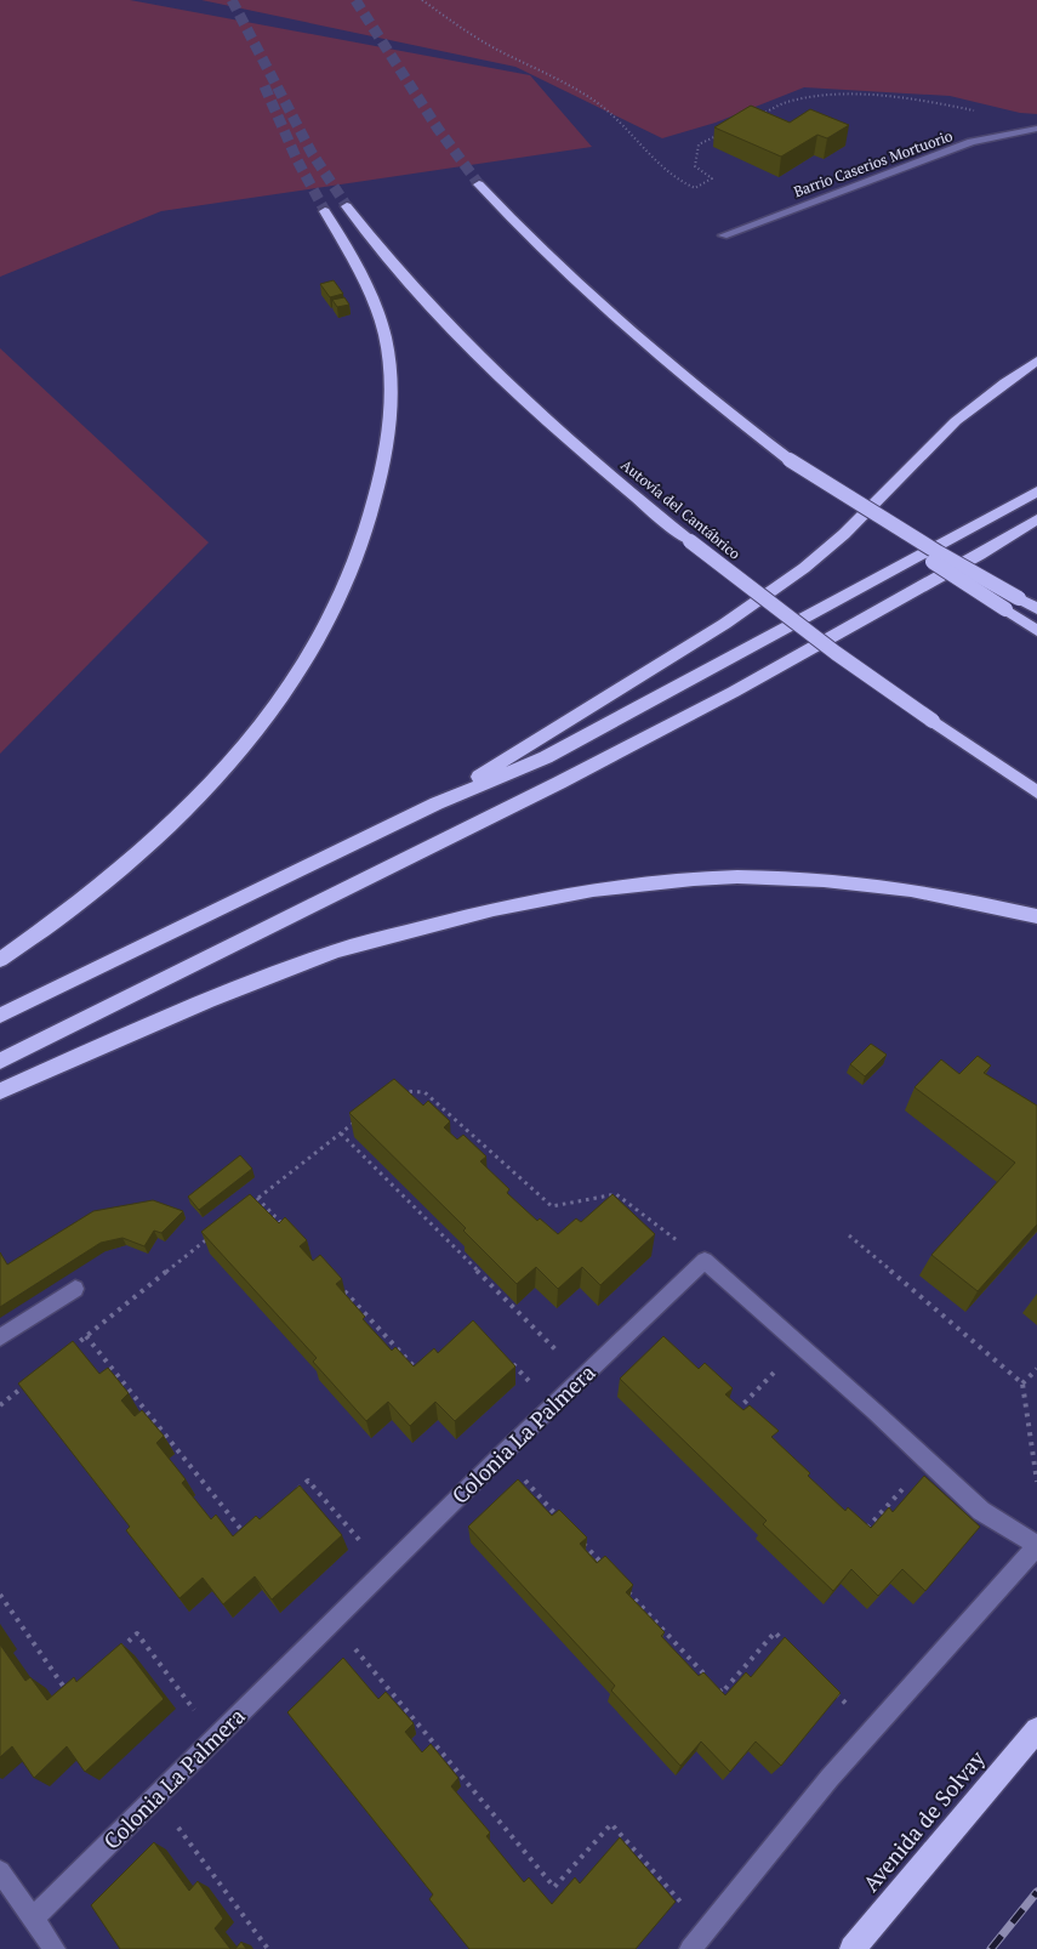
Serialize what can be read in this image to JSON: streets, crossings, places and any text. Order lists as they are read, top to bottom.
{
  "streets": {
    "highway": ["Autovía del Cantábrico", "Avenida de Solvay"],
    "street": ["Barrio Caserios Mortuorio", "Colonia La Palmera"]
  }
}
